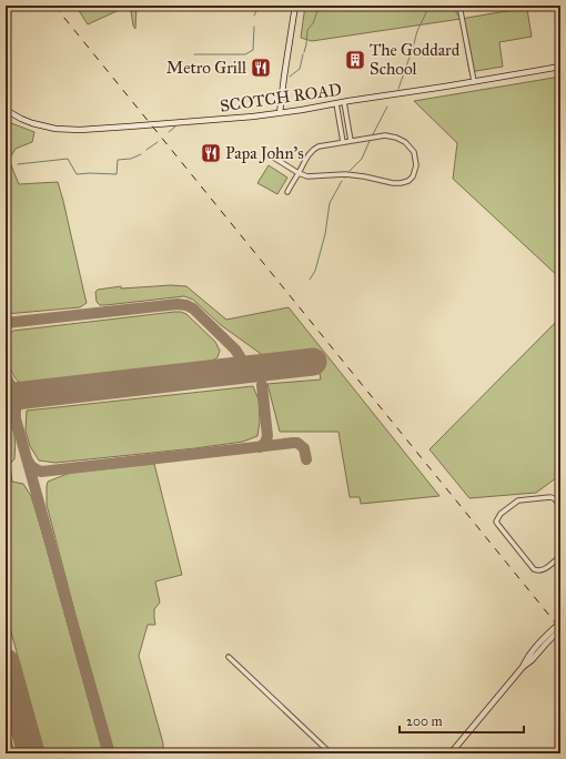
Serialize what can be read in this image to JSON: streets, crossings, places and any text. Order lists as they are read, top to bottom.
{
  "streets": {
    "main road": ["SCOTCH ROAD"]
  },
  "places": {
    "building": ["The Goddard School"],
    "restaurant": ["Metro Grill", "Papa John's"]
  },
  "scale_bar": "200 m"
}
